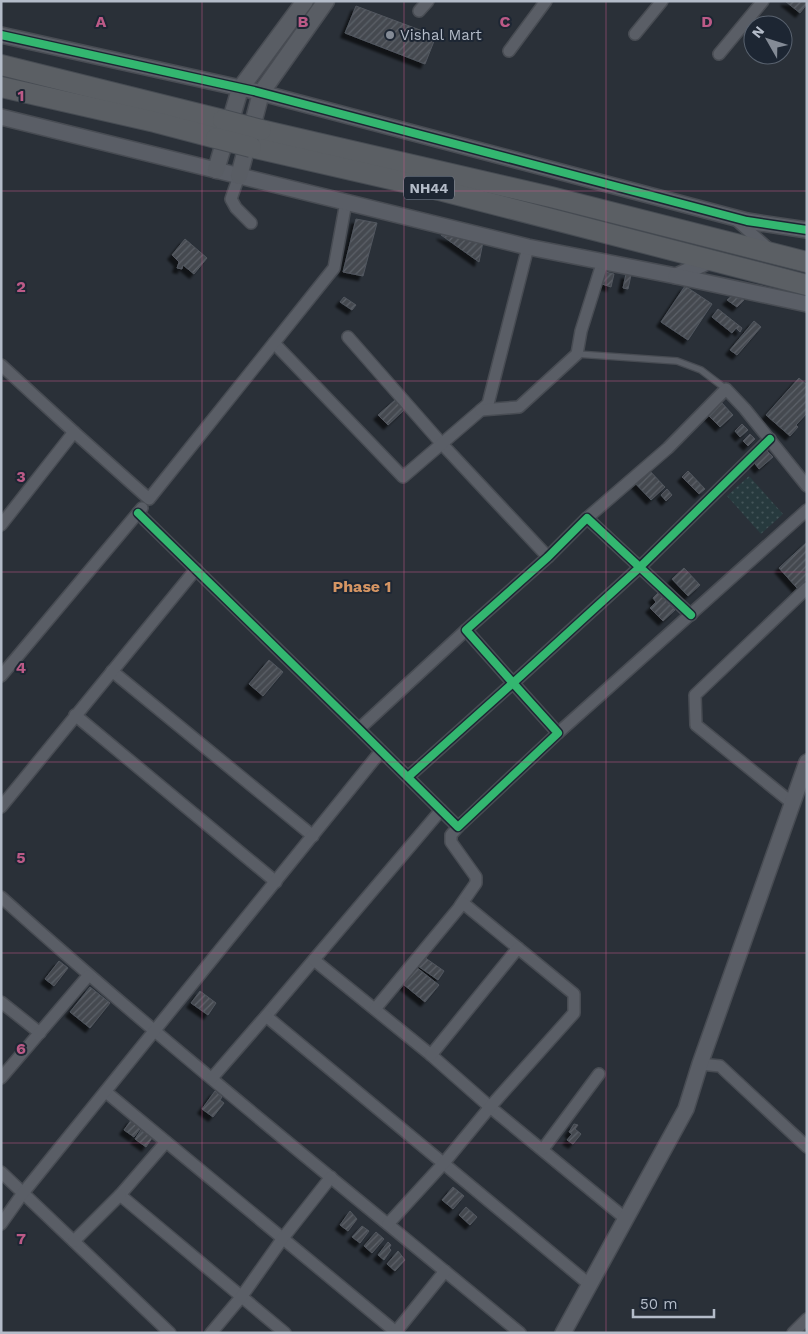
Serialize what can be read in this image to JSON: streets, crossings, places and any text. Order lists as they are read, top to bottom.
{
  "streets": {
    "highway": ["NH44"]
  },
  "districts": ["Phase 1"],
  "places": ["Vishal Mart"],
  "scale_bar": "50 m",
  "north": "top left",
  "grid": {
    "columns": [
      "A",
      "B",
      "C",
      "D"
    ],
    "rows": [
      "1",
      "2",
      "3",
      "4",
      "5",
      "6",
      "7"
    ]
  }
}
